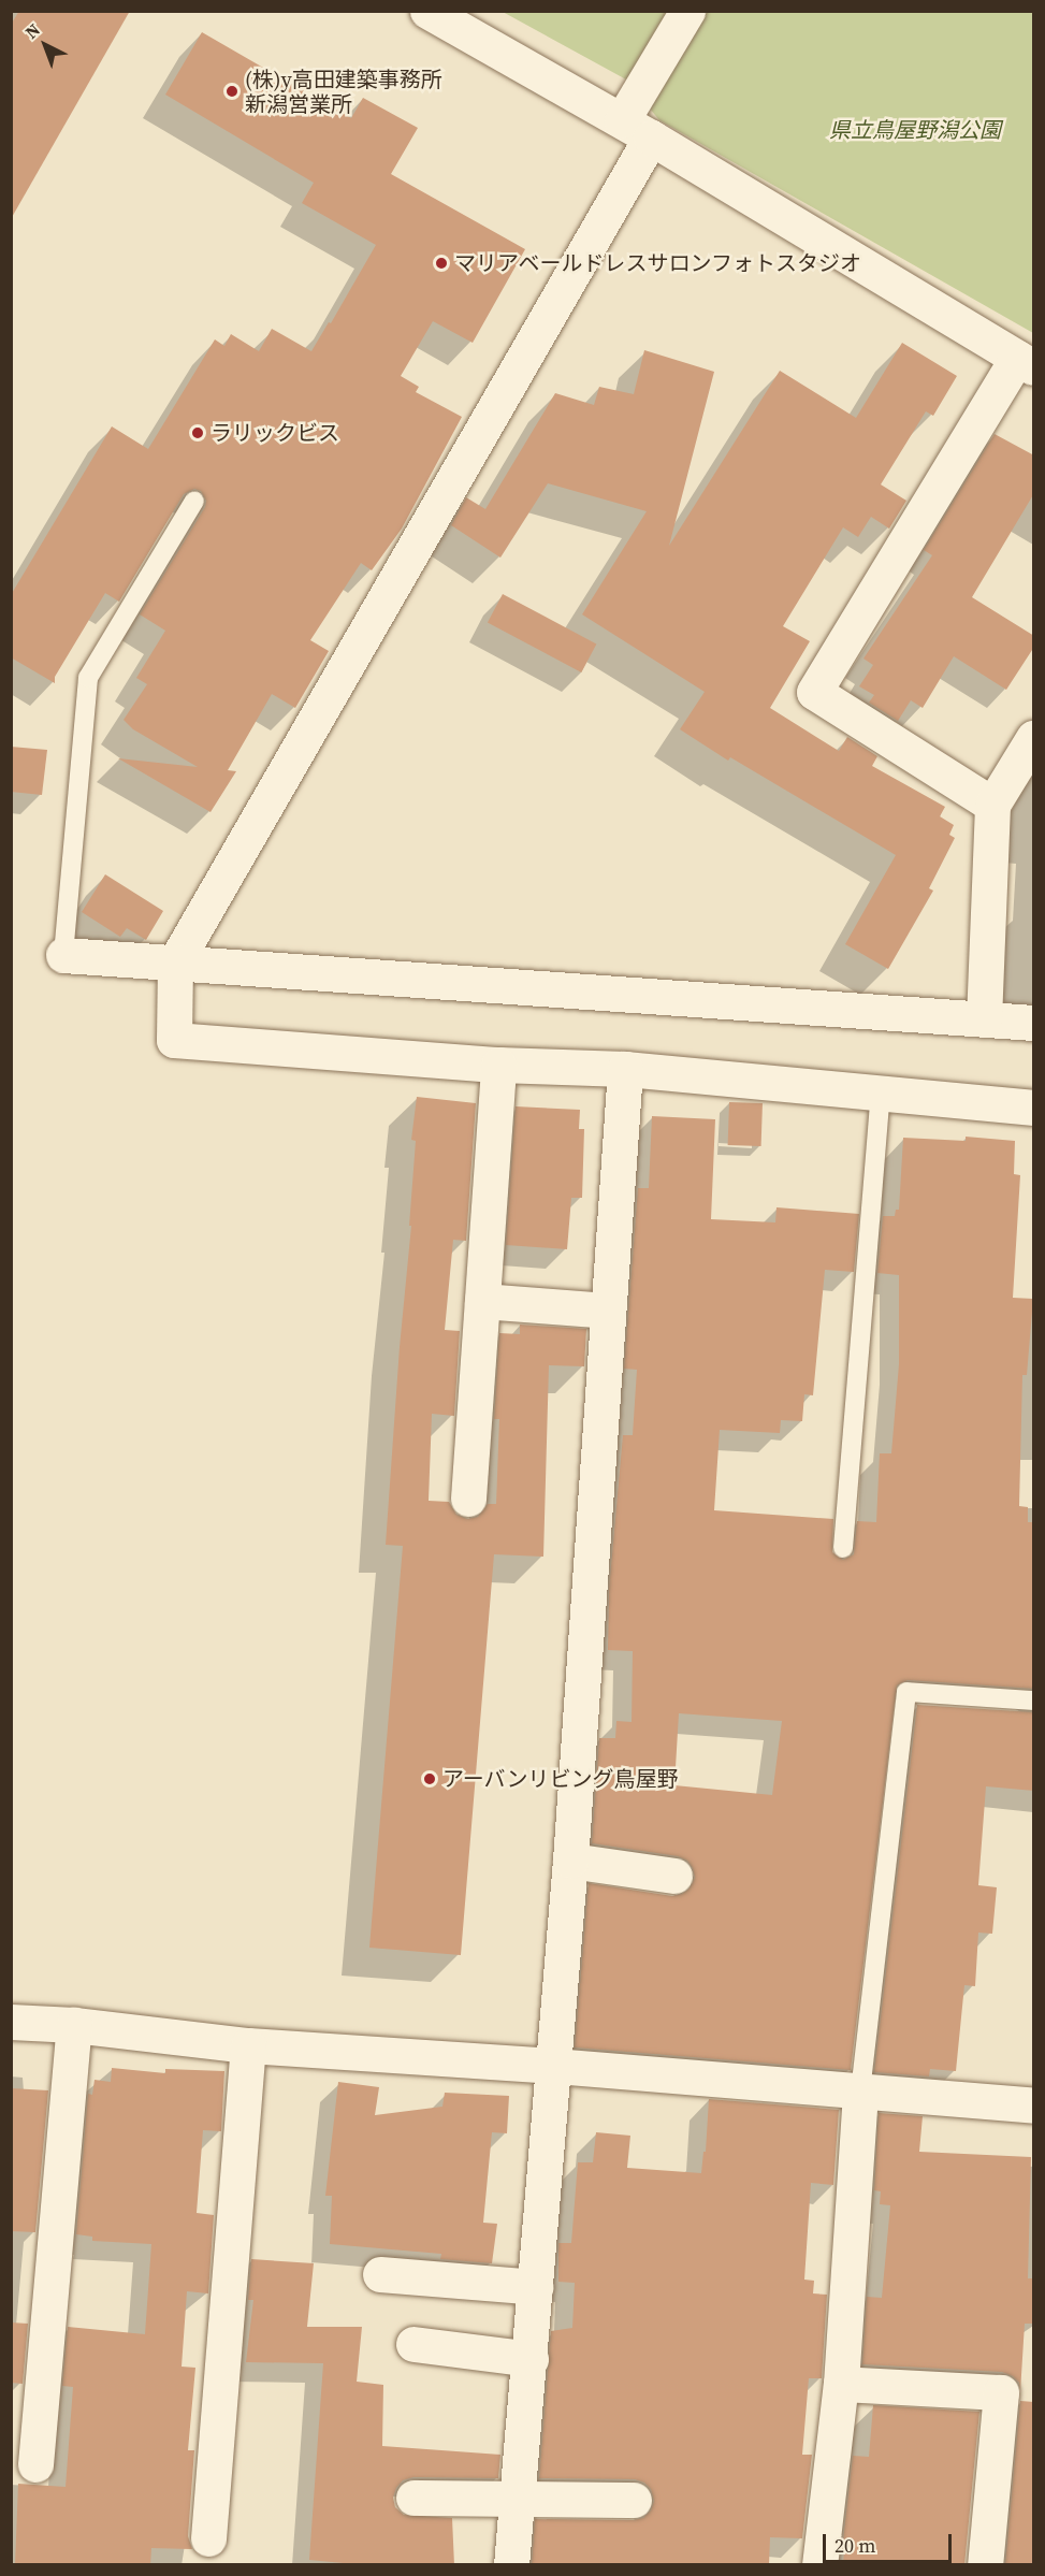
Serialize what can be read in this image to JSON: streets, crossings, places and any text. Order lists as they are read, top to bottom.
{
  "parks": ["県立鳥屋野潟公園"],
  "places": [
    "(株)y高田建築事務所 新潟営業所",
    "マリアベールドレスサロンフォトスタジオ",
    "ラリックビス",
    "アーバンリビング鳥屋野"
  ],
  "scale_bar": "20 m",
  "north": "top left"
}
